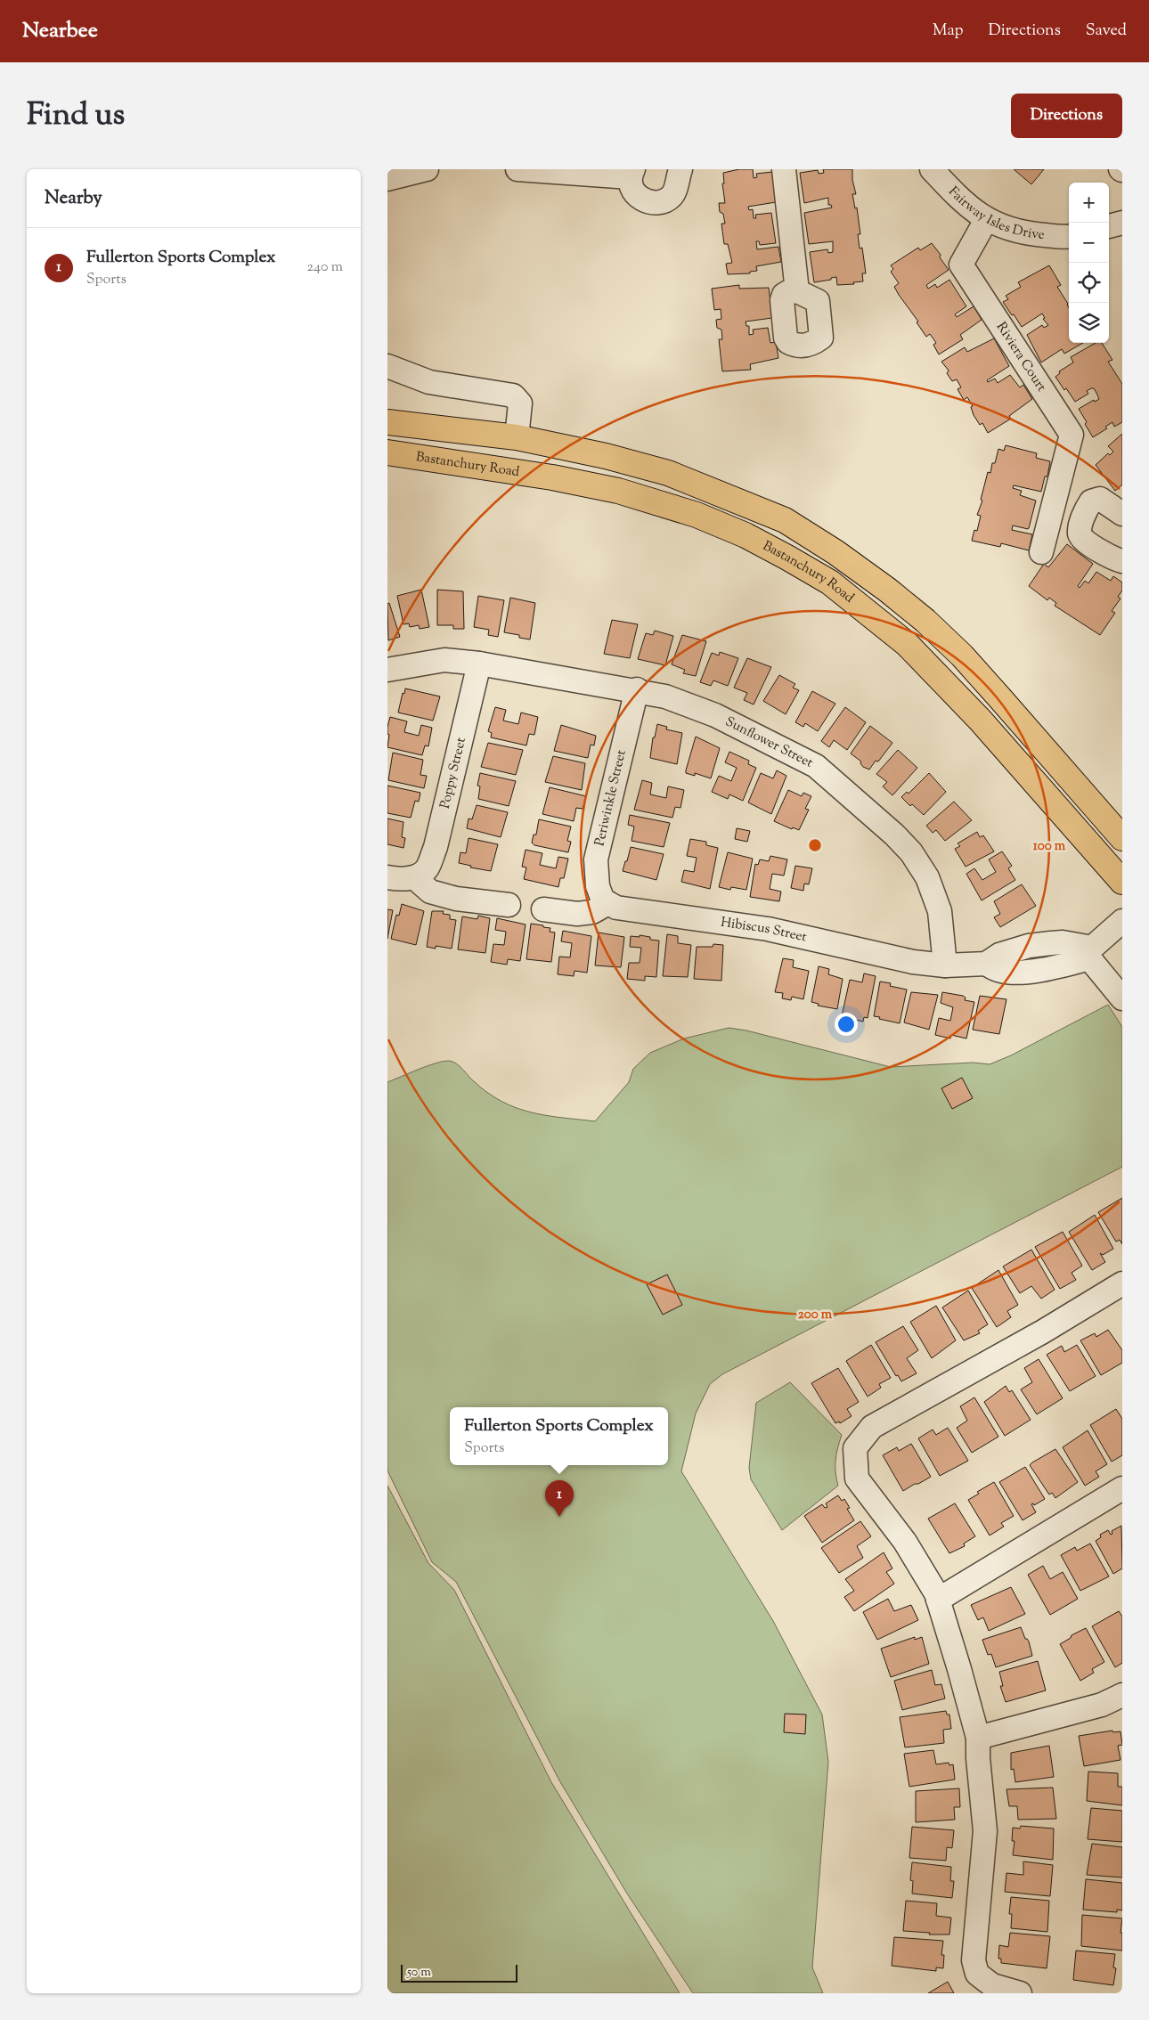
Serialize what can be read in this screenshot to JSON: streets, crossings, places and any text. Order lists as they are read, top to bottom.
{
  "streets": {
    "main road": ["Bastanchury Road"],
    "street": [
      "Fairway Isles Drive",
      "Riviera Court",
      "Sunflower Street",
      "Poppy Street",
      "Periwinkle Street",
      "Hibiscus Street"
    ]
  },
  "crossings": [
    ["Fairway Isles Drive", "Riviera Court"],
    ["Sunflower Street", "Poppy Street"],
    ["Sunflower Street", "Periwinkle Street"],
    ["Sunflower Street", "Hibiscus Street"],
    ["Periwinkle Street", "Hibiscus Street"]
  ],
  "scale_bar": "50 m",
  "page": {
    "header": "Nearbee",
    "nav": ["Map", "Directions", "Saved"],
    "title": "Find us",
    "buttons": "Directions",
    "heading": "Nearby",
    "map_buttons": ["+", "−"],
    "list": [
      {
        "mark": "1",
        "name": "Fullerton Sports Complex",
        "note": "Sports",
        "value": "240 m"
      }
    ],
    "popup": ["Fullerton Sports Complex", "Sports"],
    "pins": "1",
    "scale": "50 m"
  },
  "rings": ["100 m", "200 m"]
}
